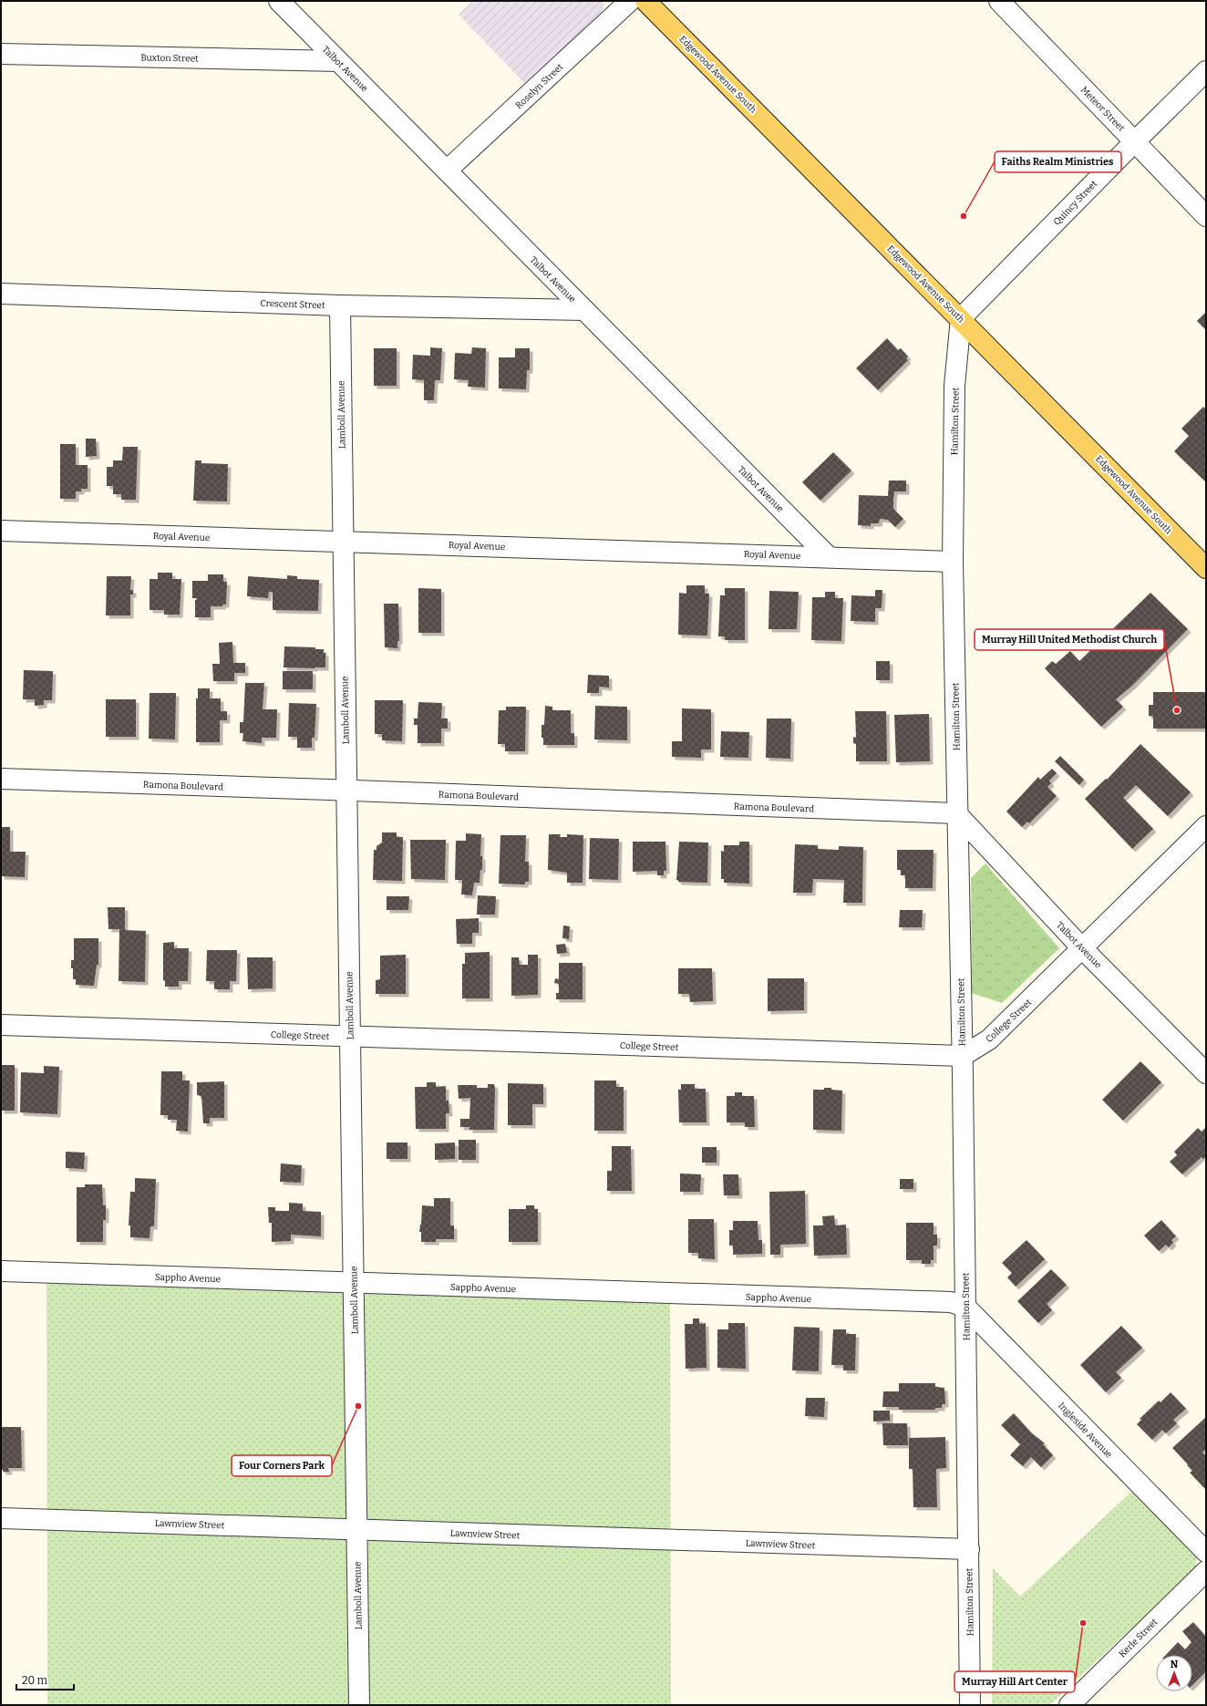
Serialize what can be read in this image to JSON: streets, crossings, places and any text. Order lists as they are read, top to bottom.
{
  "streets": {
    "main road": ["Edgewood Avenue South"],
    "street": [
      "Buxton Street",
      "Talbot Avenue",
      "Roselyn Street",
      "Meteor Street",
      "Quincy Street",
      "Crescent Street",
      "Lamboll Avenue",
      "Hamilton Street",
      "Royal Avenue",
      "Ramona Boulevard",
      "College Street",
      "Sappho Avenue",
      "Ingleside Avenue",
      "Lawnview Street",
      "Kerle Street"
    ]
  },
  "crossings": [
    ["Buxton Street", "Talbot Avenue"],
    ["Talbot Avenue", "Roselyn Street"],
    ["Talbot Avenue", "Crescent Street"],
    ["Talbot Avenue", "Hamilton Street"],
    ["Talbot Avenue", "Royal Avenue"],
    ["Talbot Avenue", "Ramona Boulevard"],
    ["Talbot Avenue", "College Street"],
    ["Edgewood Avenue South", "Quincy Street"],
    ["Edgewood Avenue South", "Hamilton Street"],
    ["Meteor Street", "Quincy Street"],
    ["Quincy Street", "Hamilton Street"],
    ["Crescent Street", "Lamboll Avenue"],
    ["Lamboll Avenue", "Royal Avenue"],
    ["Lamboll Avenue", "Ramona Boulevard"],
    ["Lamboll Avenue", "College Street"],
    ["Lamboll Avenue", "Sappho Avenue"],
    ["Lamboll Avenue", "Lawnview Street"],
    ["Hamilton Street", "Royal Avenue"],
    ["Hamilton Street", "Ramona Boulevard"],
    ["Hamilton Street", "College Street"],
    ["Hamilton Street", "Sappho Avenue"],
    ["Hamilton Street", "Ingleside Avenue"],
    ["Hamilton Street", "Lawnview Street"],
    ["Sappho Avenue", "Ingleside Avenue"]
  ],
  "places": [
    "Faiths Realm Ministries",
    "Murray Hill United Methodist Church",
    "Four Corners Park",
    "Murray Hill Art Center"
  ],
  "scale_bar": "20 m",
  "north": "top"
}
